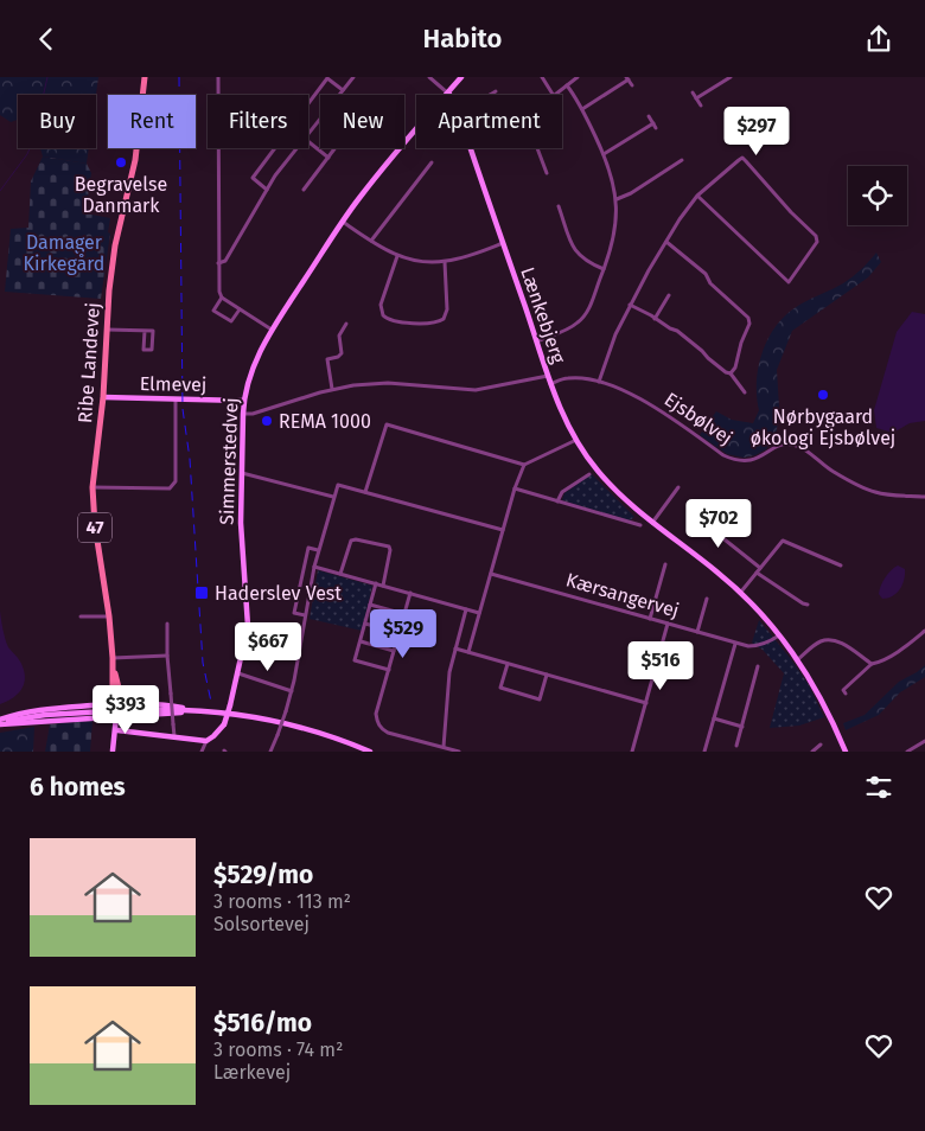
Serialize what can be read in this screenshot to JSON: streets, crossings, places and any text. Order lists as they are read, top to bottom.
{
  "streets": {
    "main road": ["Ribe Landevej", "47"],
    "street": [
      "Lænkebjerg",
      "Elmevej",
      "Ejsbølvej",
      "Simmerstedvej",
      "Kærsangervej"
    ]
  },
  "crossings": [
    ["Lænkebjerg", "Ejsbølvej"],
    ["Lænkebjerg", "Kærsangervej"],
    ["Ribe Landevej", "Elmevej"],
    ["Elmevej", "Simmerstedvej"]
  ],
  "parks": ["Damager Kirkegård"],
  "places": {
    "other": ["Begravelse Danmark", "Nørbygaard økologi Ejsbølvej", "REMA 1000"],
    "transit": ["Haderslev Vest"]
  },
  "page": {
    "header": "Habito",
    "chip": [
      "Buy",
      "Rent",
      "Filters",
      "New",
      "Apartment"
    ],
    "price": [
      "$297",
      "$702",
      "$529",
      "$667",
      "$516",
      "$393"
    ],
    "heading": "6 homes",
    "list": [
      {
        "name": "$529/mo",
        "note": "3 rooms · 113 m² · Solsortevej"
      },
      {
        "name": "$516/mo",
        "note": "3 rooms · 74 m² · Lærkevej"
      }
    ]
  }
}
